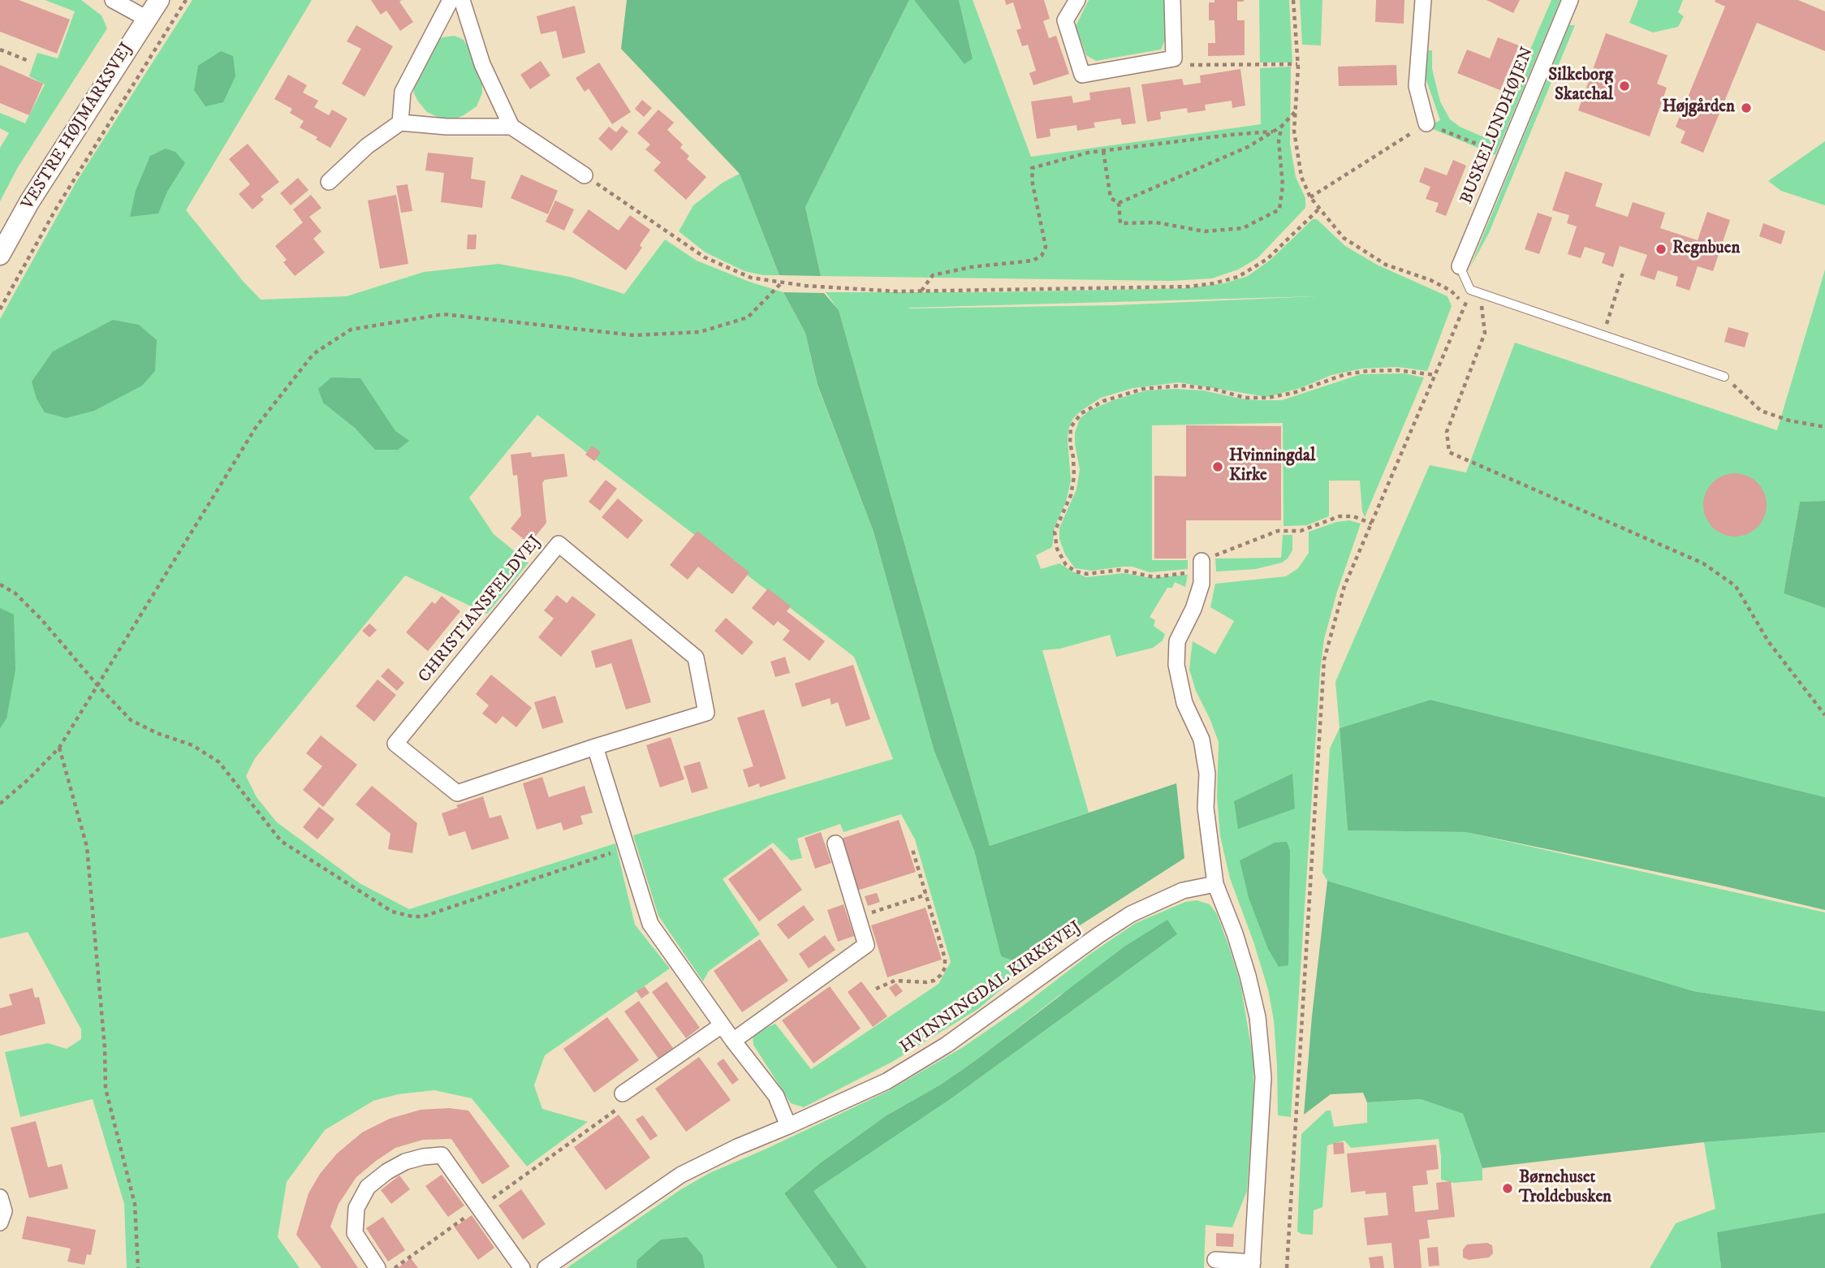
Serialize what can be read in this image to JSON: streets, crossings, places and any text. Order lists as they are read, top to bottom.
{
  "streets": {
    "street": [
      "BUSKELUNDHØJEN",
      "VESTRE HØJMARKSVEJ",
      "CHRISTIANSFELDVEJ",
      "HVINNINGDAL KIRKEVEJ"
    ]
  },
  "places": [
    "Silkeborg Skatehal",
    "Højgården",
    "Regnbuen",
    "Hvinningdal Kirke",
    "Børnehuset Troldebusken"
  ]
}
